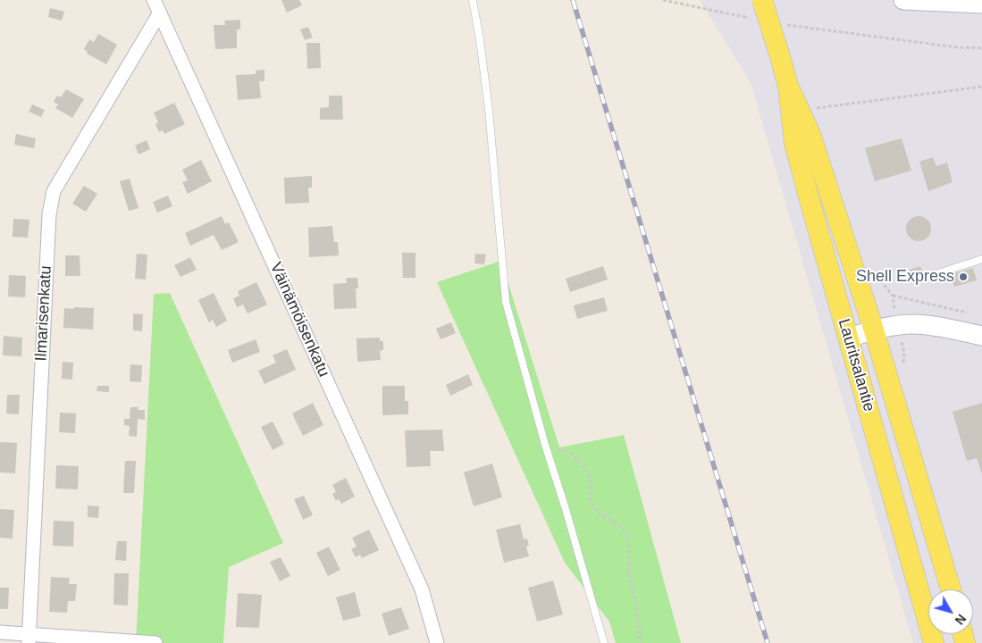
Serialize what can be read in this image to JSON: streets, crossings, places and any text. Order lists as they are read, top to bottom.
{
  "streets": {
    "main road": ["Lauritsalantie"],
    "street": ["Ilmarisenkatu", "Väinämöisenkatu"]
  },
  "crossings": [
    ["Ilmarisenkatu", "Väinämöisenkatu"]
  ],
  "places": ["Shell Express"],
  "north": "bottom right"
}
